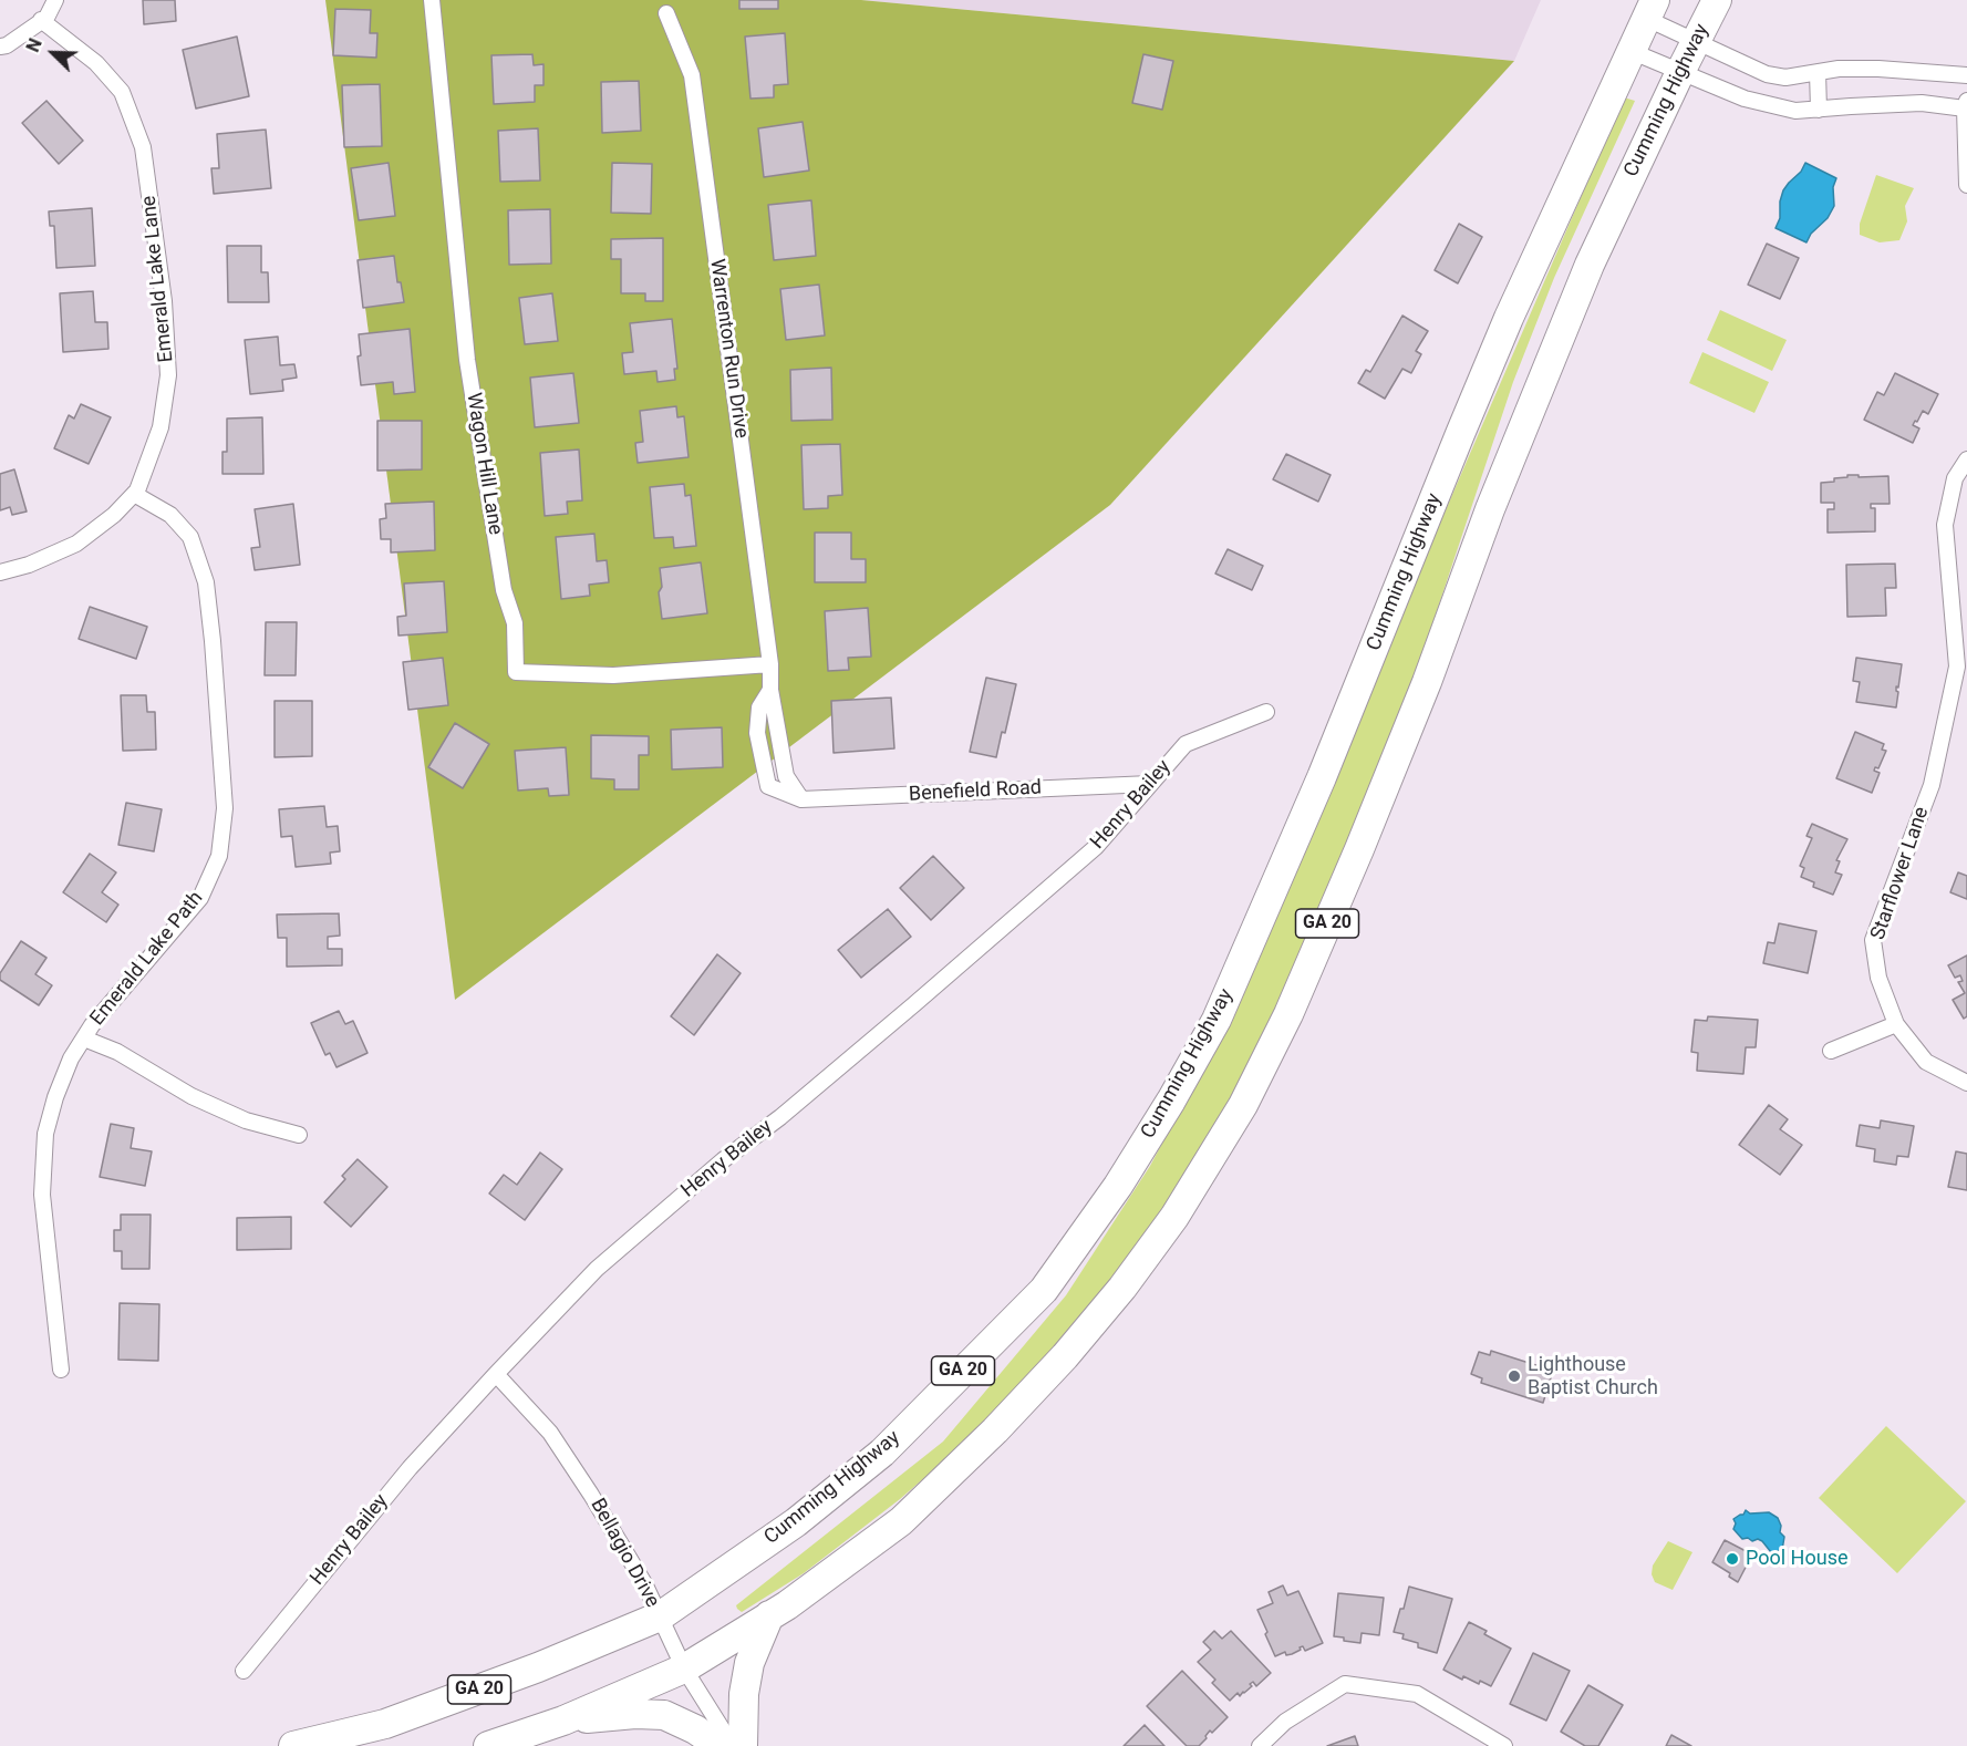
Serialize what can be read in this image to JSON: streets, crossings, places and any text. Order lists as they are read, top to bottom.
{
  "streets": {
    "highway": ["Cumming Highway", "GA 20"],
    "street": [
      "Emerald Lake Lane",
      "Warrenton Run Drive",
      "Wagon Hill Lane",
      "Benefield Road",
      "Henry Bailey",
      "Starflower Lane",
      "Emerald Lake Path",
      "Bellagio Drive"
    ]
  },
  "crossings": [
    ["Cumming Highway", "Bellagio Drive"],
    ["Emerald Lake Lane", "Emerald Lake Path"],
    ["Warrenton Run Drive", "Wagon Hill Lane"],
    ["Warrenton Run Drive", "Benefield Road"],
    ["Benefield Road", "Henry Bailey"],
    ["Henry Bailey", "Bellagio Drive"]
  ],
  "places": ["Lighthouse Baptist Church", "Pool House"],
  "north": "top left"
}
